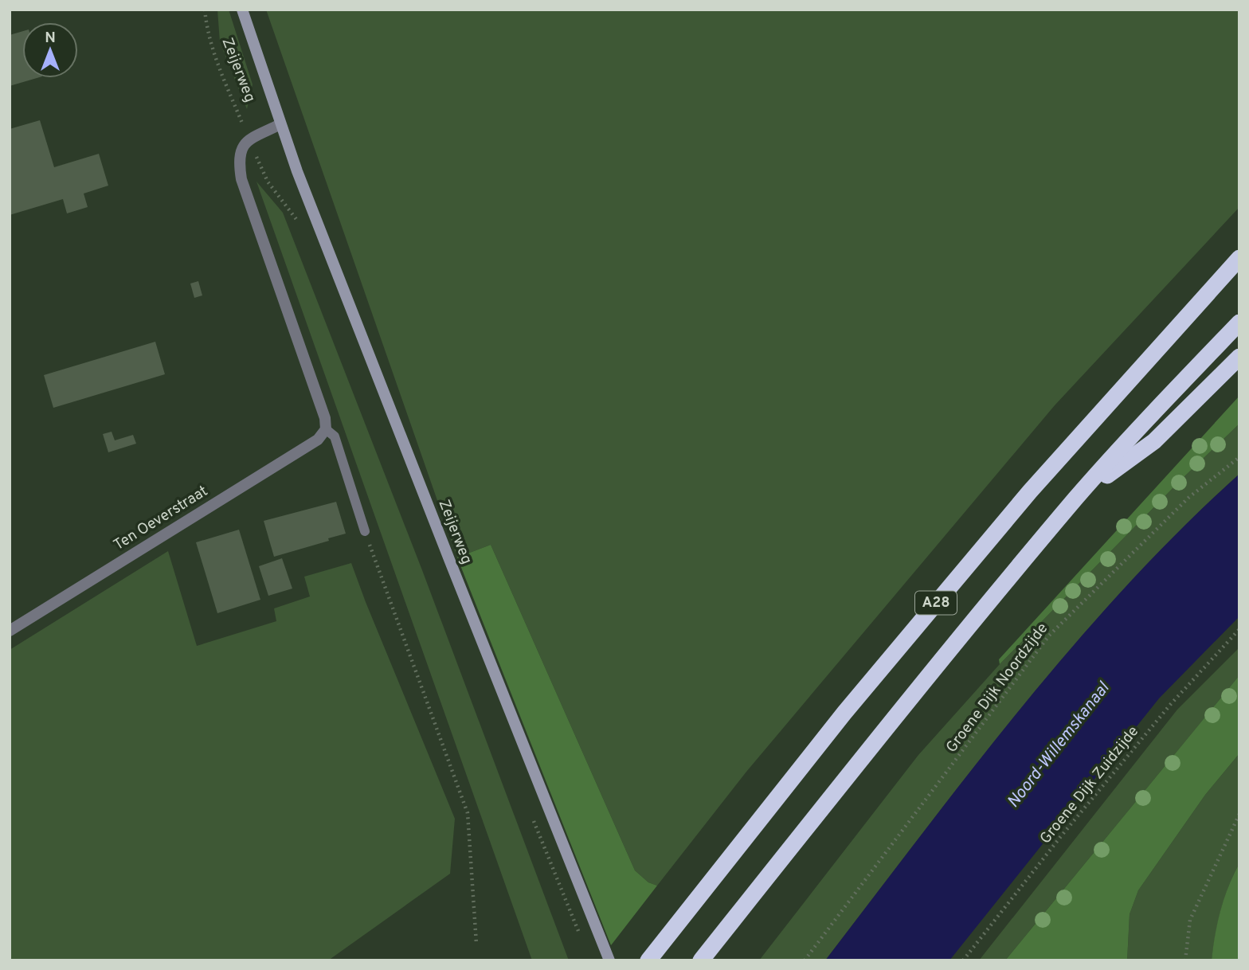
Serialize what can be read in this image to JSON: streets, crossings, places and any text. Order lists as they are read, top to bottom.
{
  "streets": {
    "highway": ["A28"],
    "street": ["Zeijerweg", "Ten Oeverstraat"],
    "path": ["Groene Dijk Noordzijde", "Groene Dijk Zuidzijde"]
  },
  "water": ["Noord-Willemskanaal"],
  "north": "top"
}
